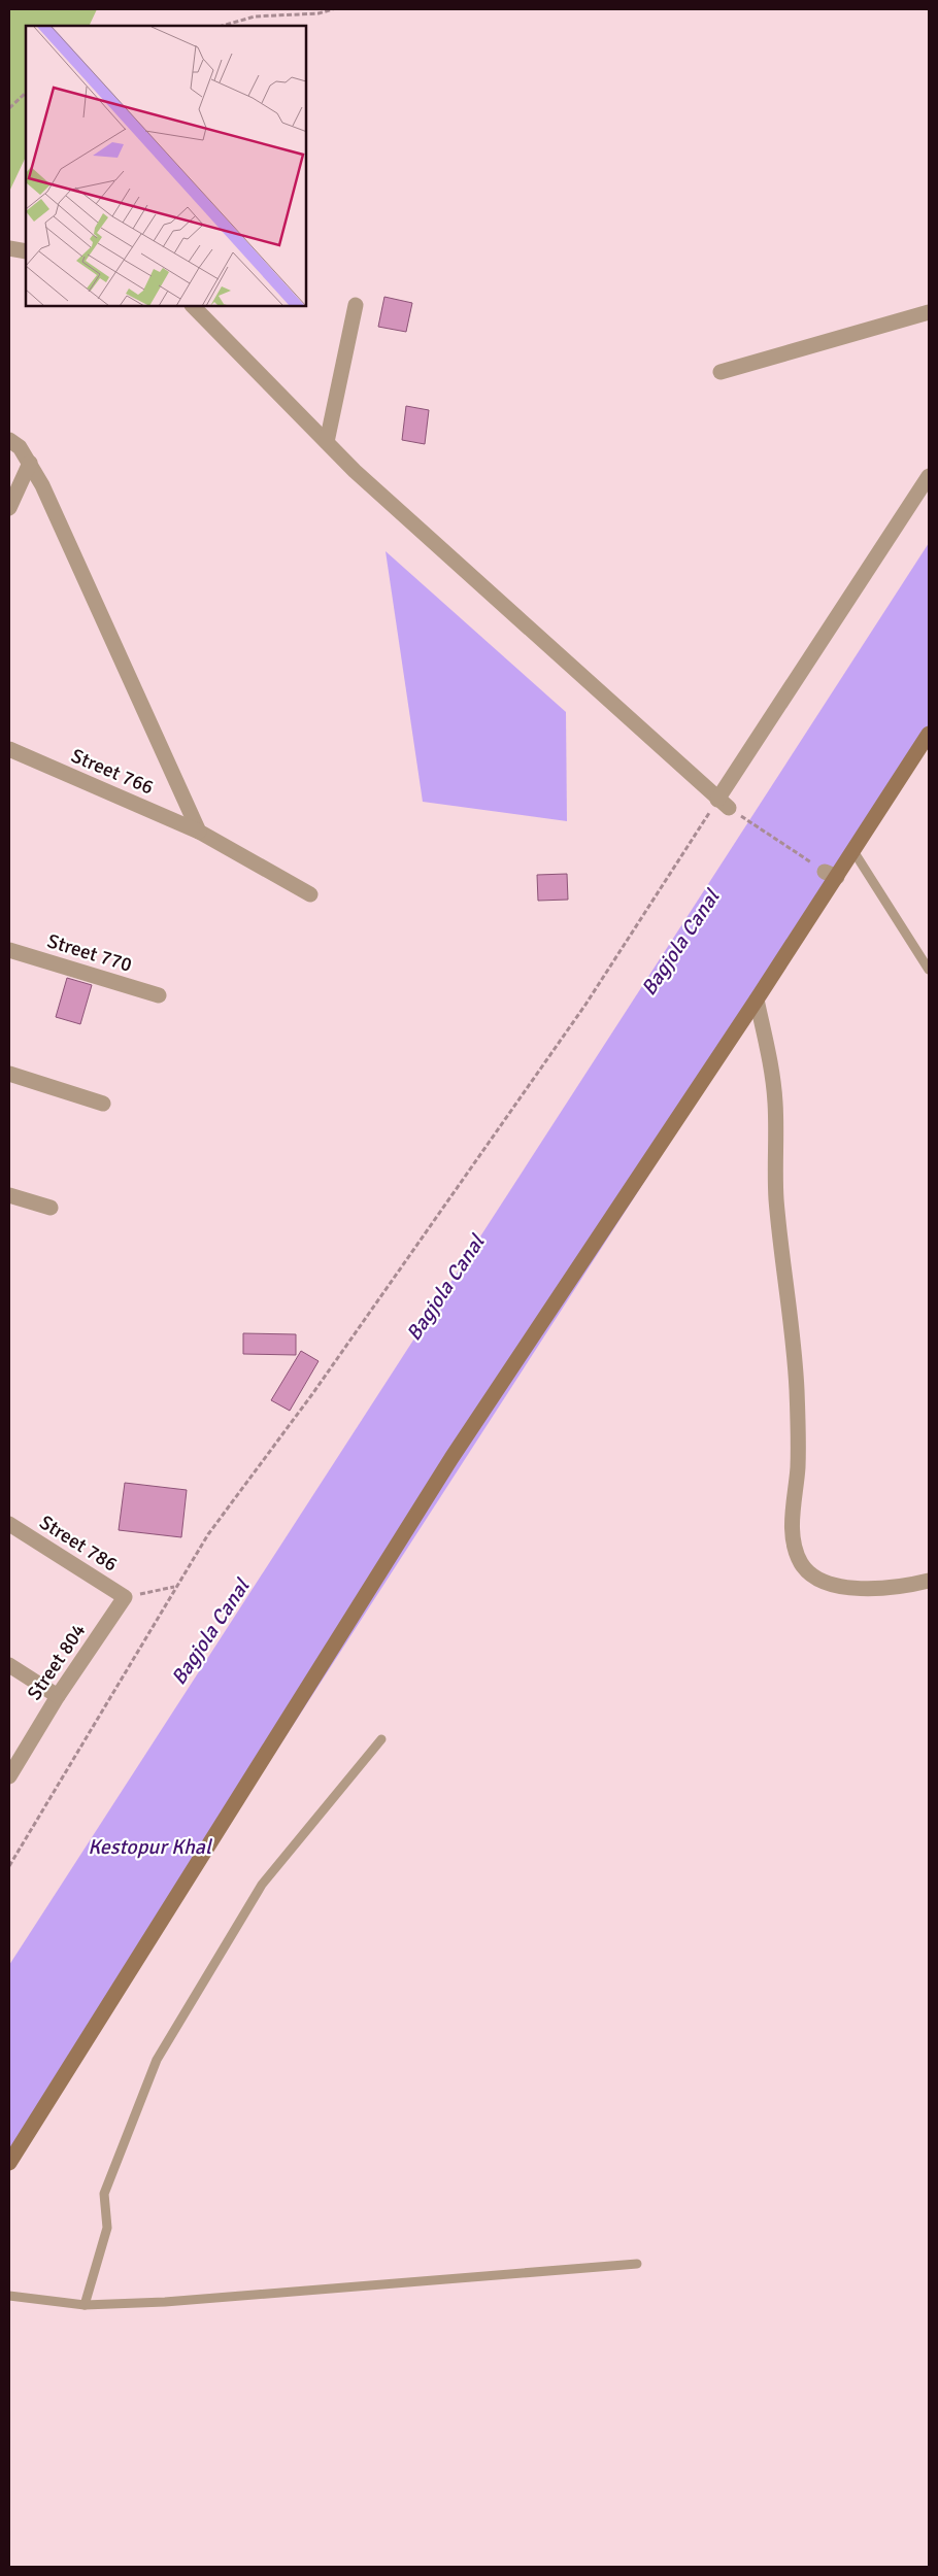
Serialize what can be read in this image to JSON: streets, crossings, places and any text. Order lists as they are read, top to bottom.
{
  "streets": {
    "street": [
      "Street 766",
      "Street 770",
      "Street 786",
      "Street 804"
    ]
  },
  "crossings": [
    ["Street 786", "Street 804"]
  ],
  "water": ["Bagjola Canal", "Kestopur Khal"]
}
